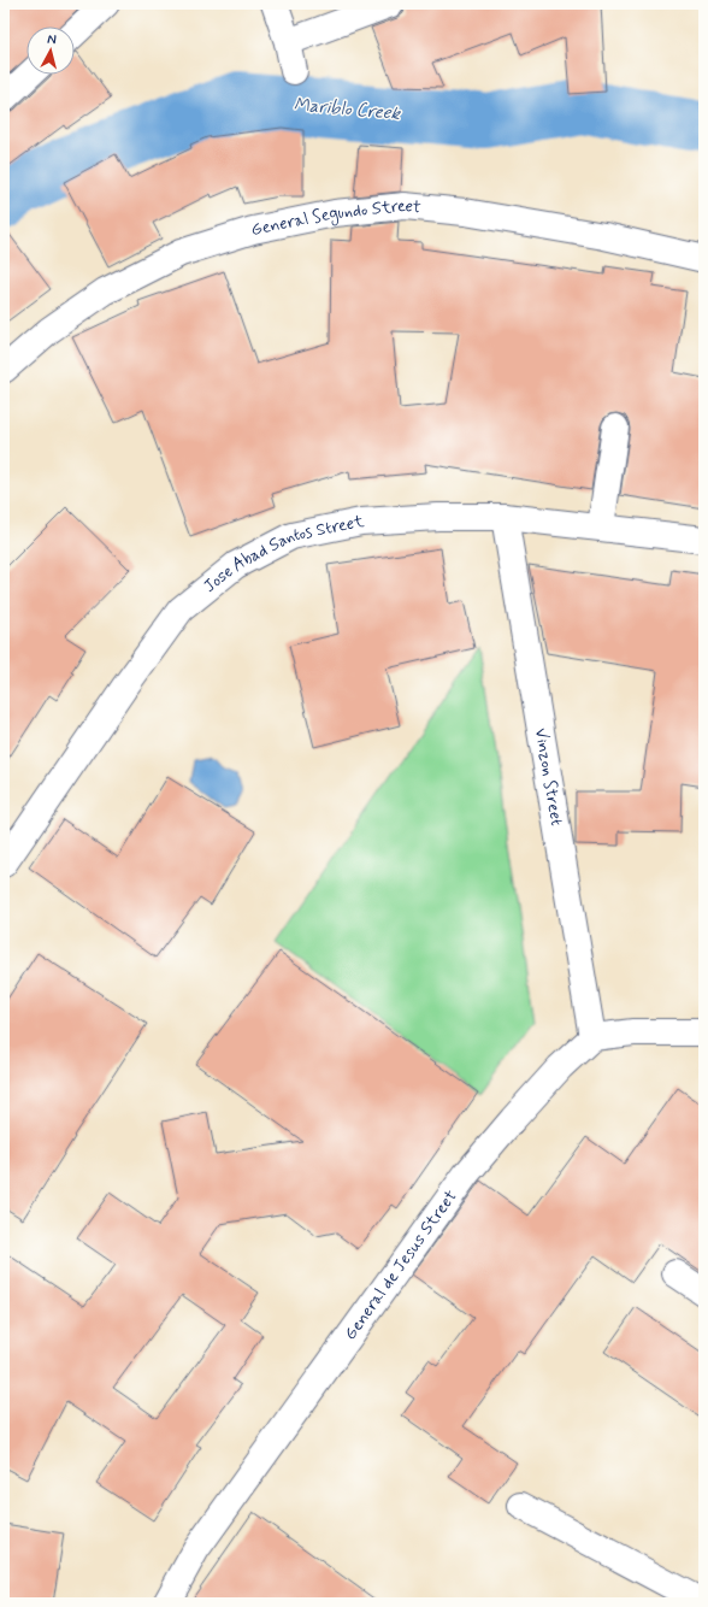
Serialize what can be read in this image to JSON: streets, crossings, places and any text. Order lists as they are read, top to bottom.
{
  "streets": {
    "street": [
      "General Segundo Street",
      "Jose Abad Santos Street",
      "Vinzon Street",
      "General de Jesus Street"
    ]
  },
  "crossings": [
    ["Jose Abad Santos Street", "Vinzon Street"],
    ["Vinzon Street", "General de Jesus Street"]
  ],
  "water": ["Mariblo Creek"],
  "north": "top"
}
